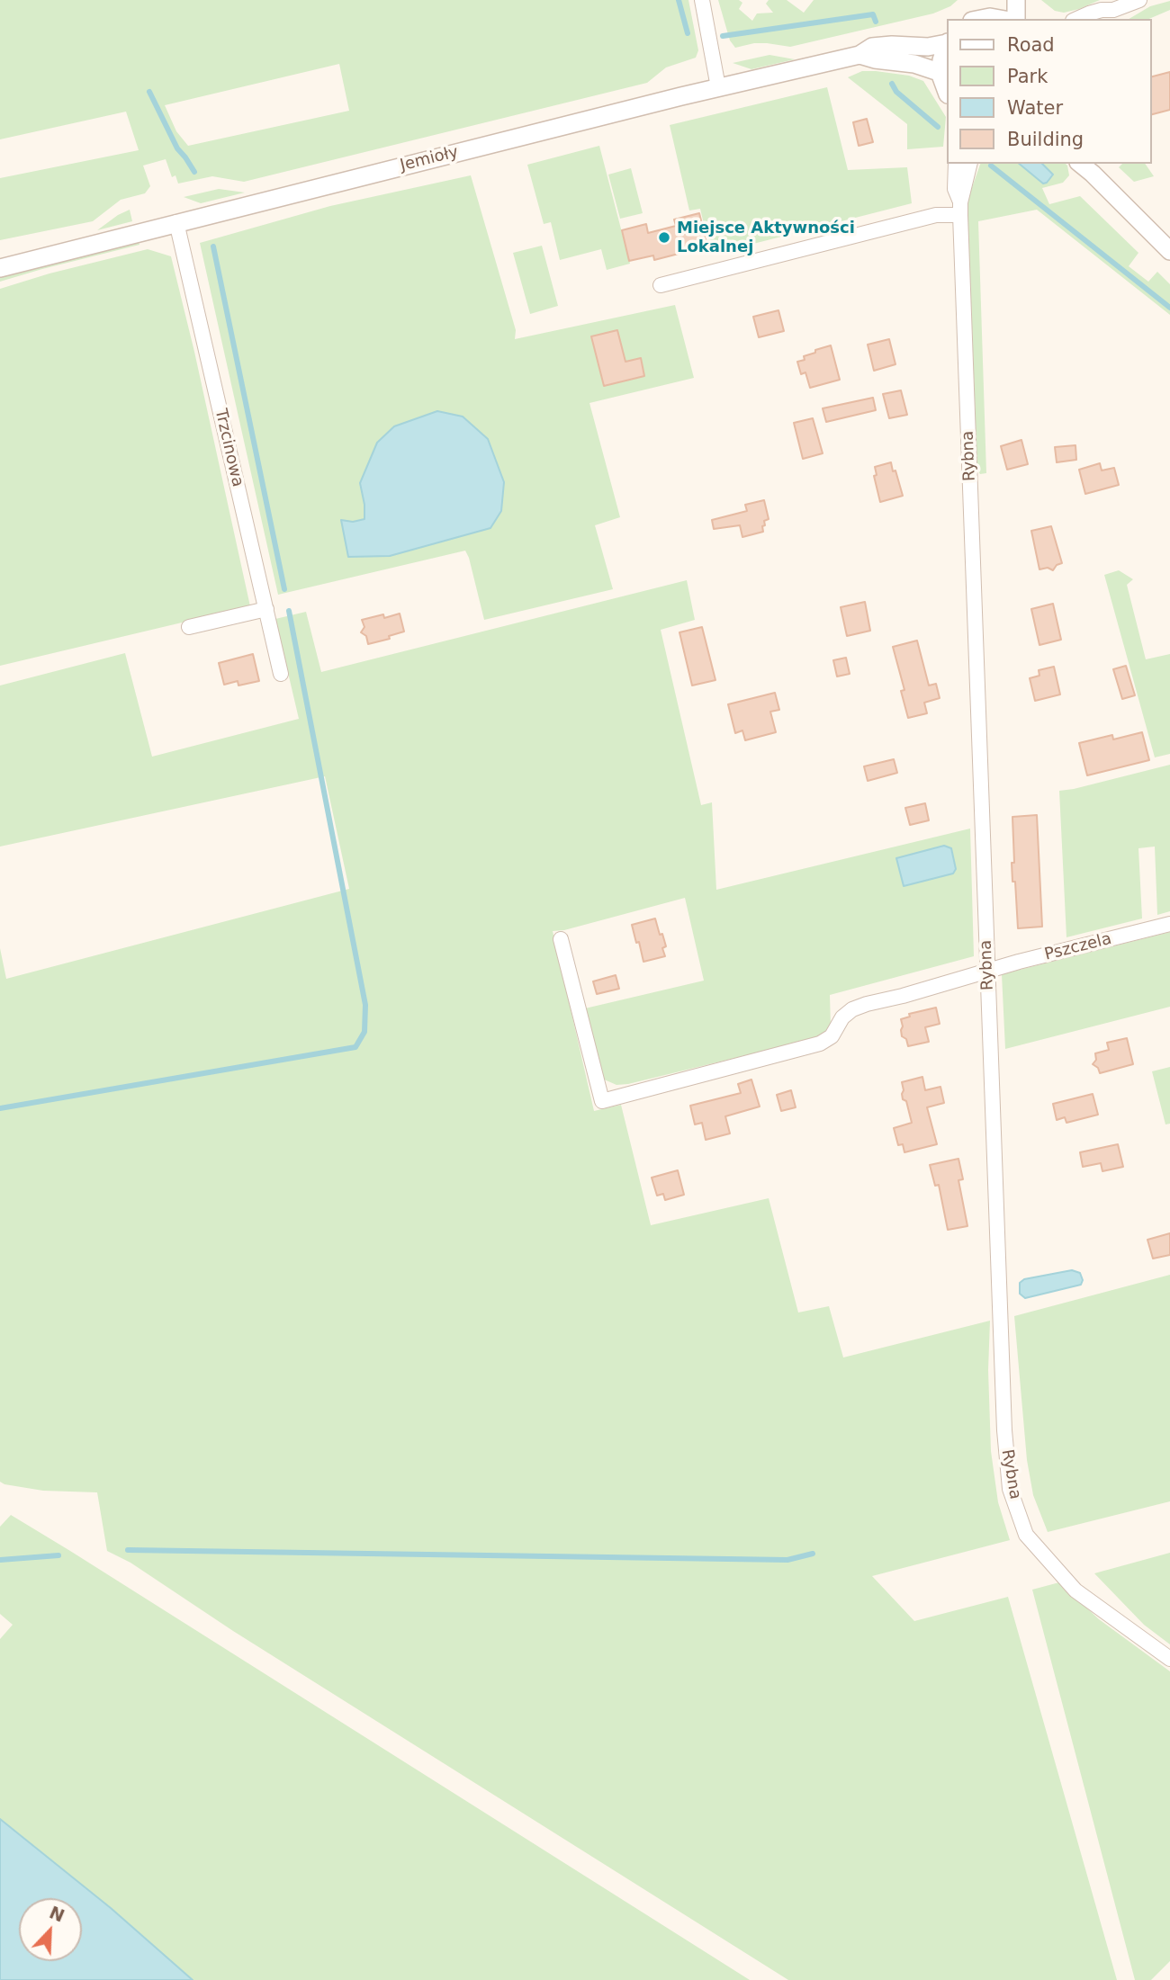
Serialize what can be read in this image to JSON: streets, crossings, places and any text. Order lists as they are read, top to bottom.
{
  "streets": {
    "street": [
      "Jemioły",
      "Trzcinowa",
      "Rybna",
      "Pszczela"
    ]
  },
  "crossings": [
    ["Jemioły", "Trzcinowa"],
    ["Rybna", "Pszczela"]
  ],
  "places": ["Miejsce Aktywności Lokalnej"],
  "legend": [
    "Road",
    "Park",
    "Water",
    "Building"
  ],
  "north": "top right"
}
